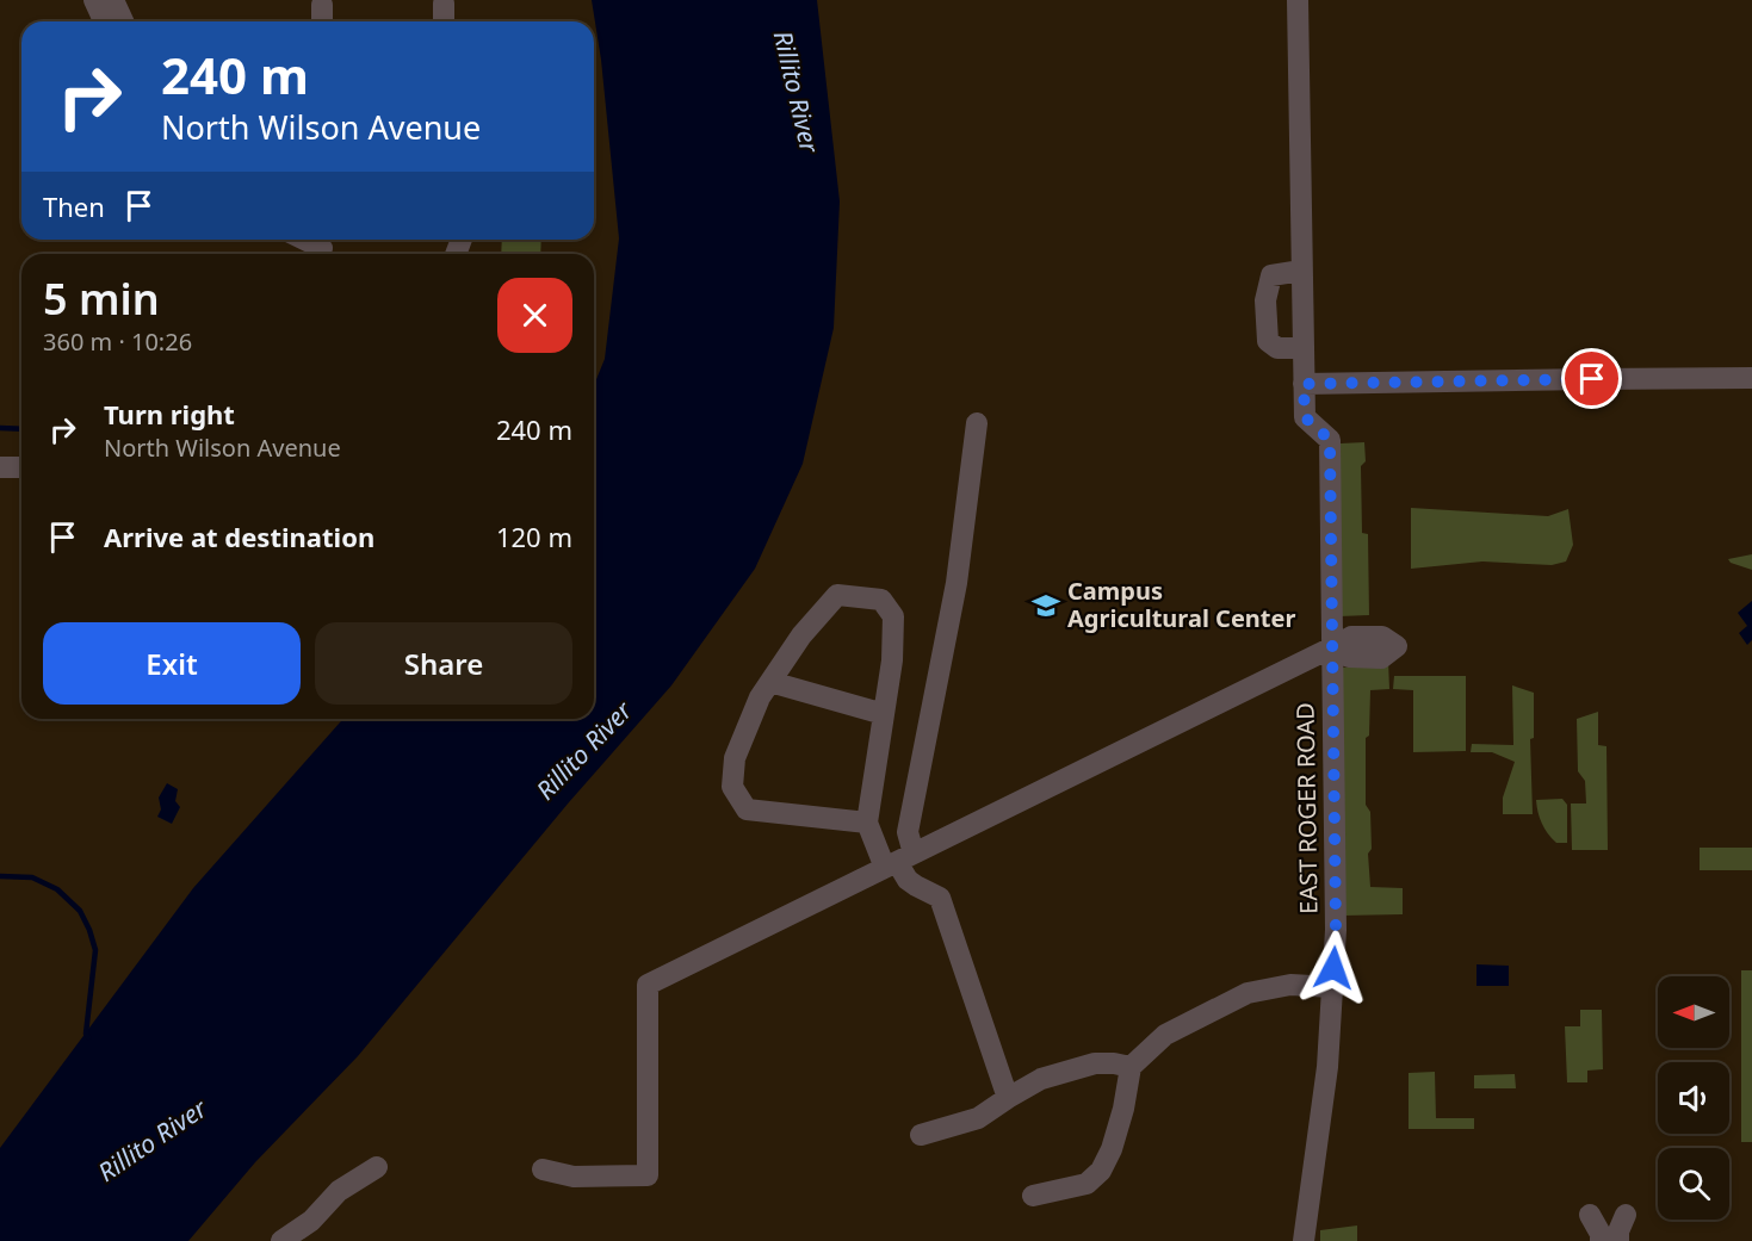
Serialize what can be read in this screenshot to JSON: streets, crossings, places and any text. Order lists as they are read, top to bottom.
{
  "streets": {
    "street": ["EAST ROGER ROAD"]
  },
  "water": ["Rillito River"],
  "places": {
    "school or university": ["Campus Agricultural Center"]
  },
  "north": "left",
  "page": {
    "turn": ["240 m", "North Wilson Avenue"],
    "then": "Then",
    "heading": ["5 min", "360 m · 10:26"],
    "list": [
      {
        "name": "Turn right",
        "note": "North Wilson Avenue",
        "value": "240 m"
      },
      {
        "name": "Arrive at destination",
        "value": "120 m"
      }
    ],
    "buttons": ["Exit", "Share"]
  }
}
